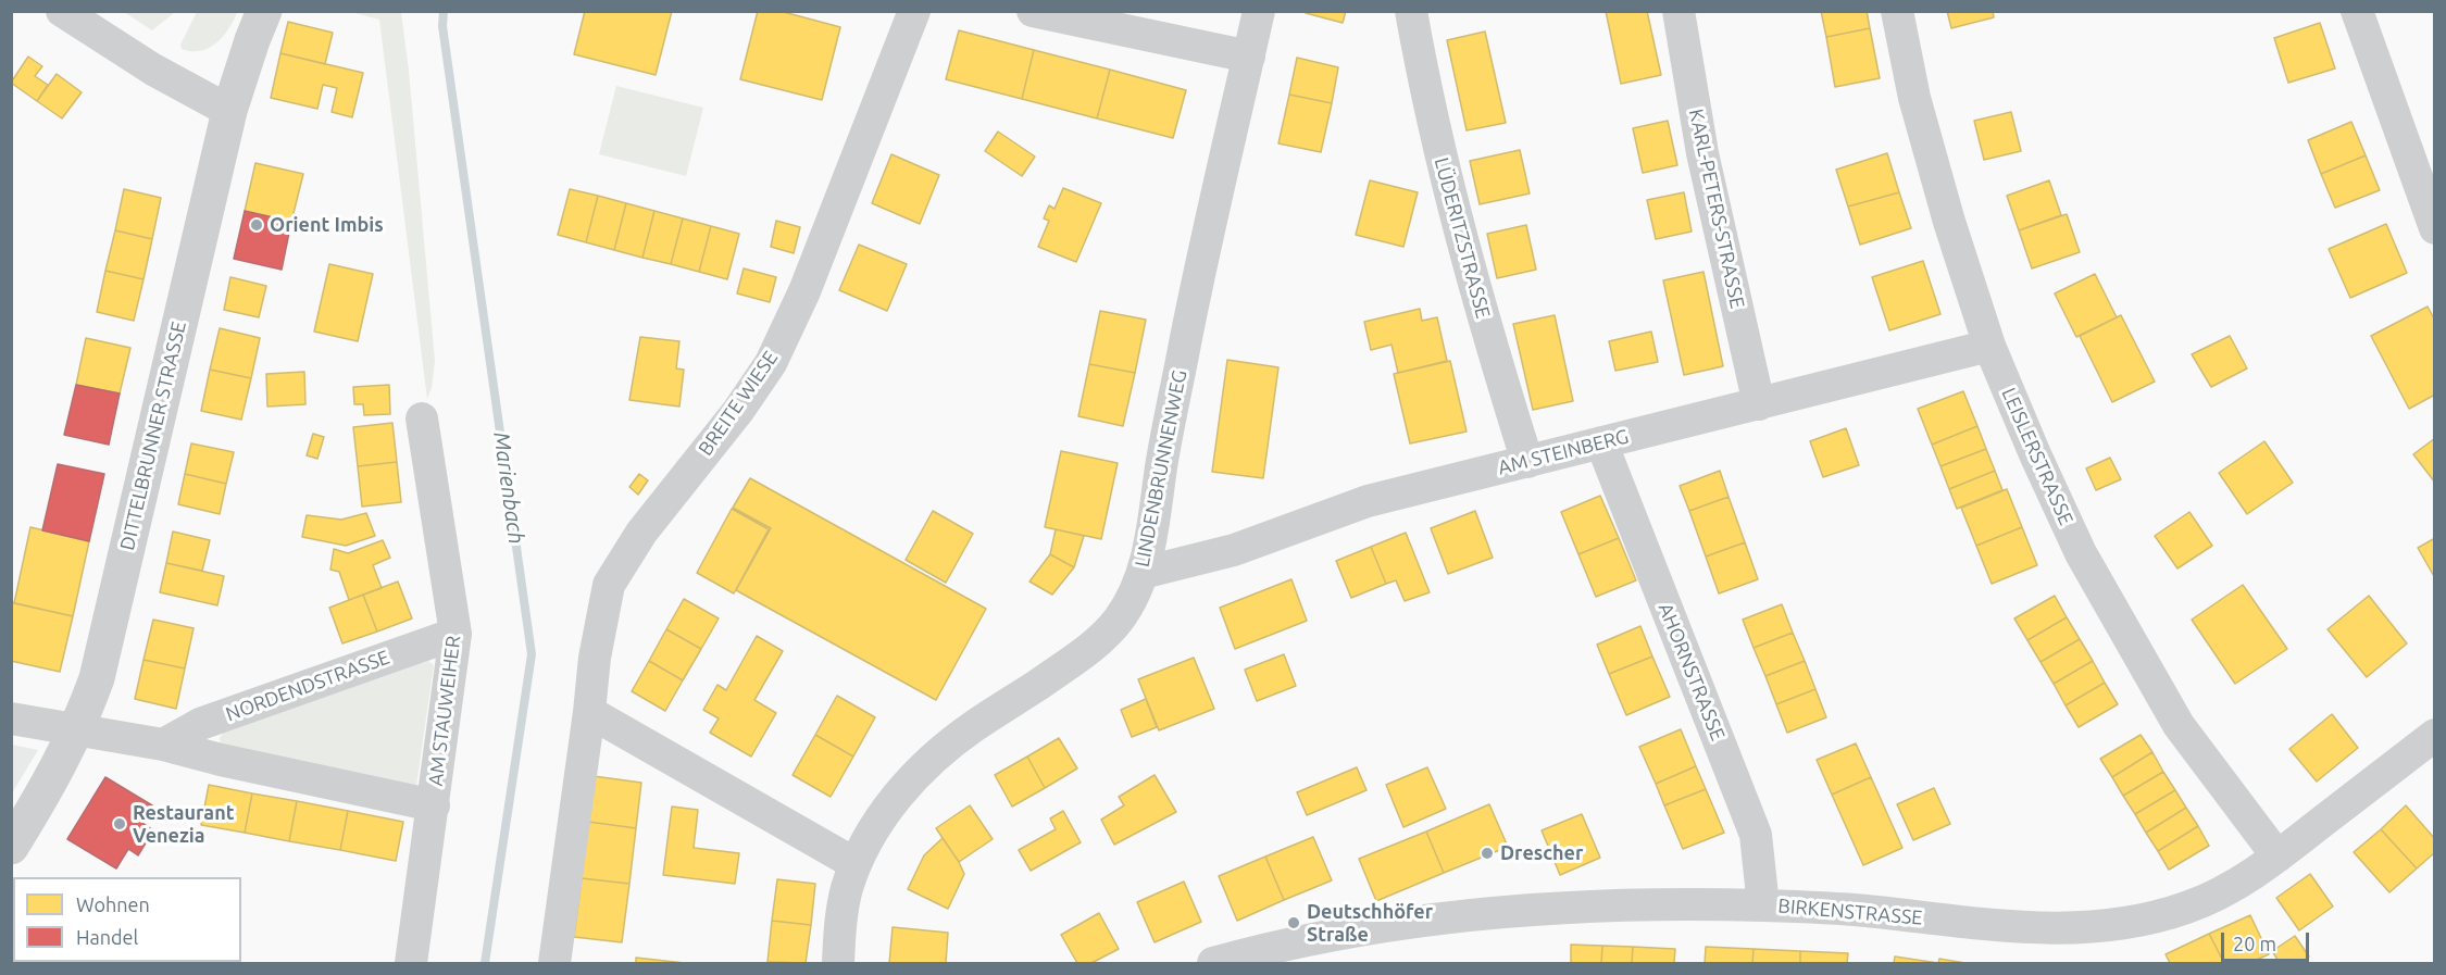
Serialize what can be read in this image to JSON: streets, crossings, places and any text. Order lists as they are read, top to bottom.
{
  "streets": {
    "street": [
      "KARL-PETERS-STRASSE",
      "LÜDERITZSTRASSE",
      "BREITE WIESE",
      "DITTELBRUNNER STRASSE",
      "AM STEINBERG",
      "LEISLERSTRASSE",
      "LINDENBRUNNENWEG",
      "AHORNSTRASSE",
      "NORDENDSTRASSE",
      "AM STAUWEIHER",
      "BIRKENSTRASSE"
    ]
  },
  "crossings": [
    ["KARL-PETERS-STRASSE", "AM STEINBERG"],
    ["LÜDERITZSTRASSE", "AM STEINBERG"],
    ["AM STEINBERG", "LEISLERSTRASSE"],
    ["AM STEINBERG", "LINDENBRUNNENWEG"],
    ["AM STEINBERG", "AHORNSTRASSE"],
    ["LEISLERSTRASSE", "BIRKENSTRASSE"],
    ["AHORNSTRASSE", "BIRKENSTRASSE"],
    ["NORDENDSTRASSE", "AM STAUWEIHER"]
  ],
  "water": ["Marienbach"],
  "places": [
    "Orient Imbis",
    "Restaurant Venezia",
    "Drescher",
    "Deutschhöfer Straße"
  ],
  "legend": ["Wohnen", "Handel"],
  "scale_bar": "20 m"
}
